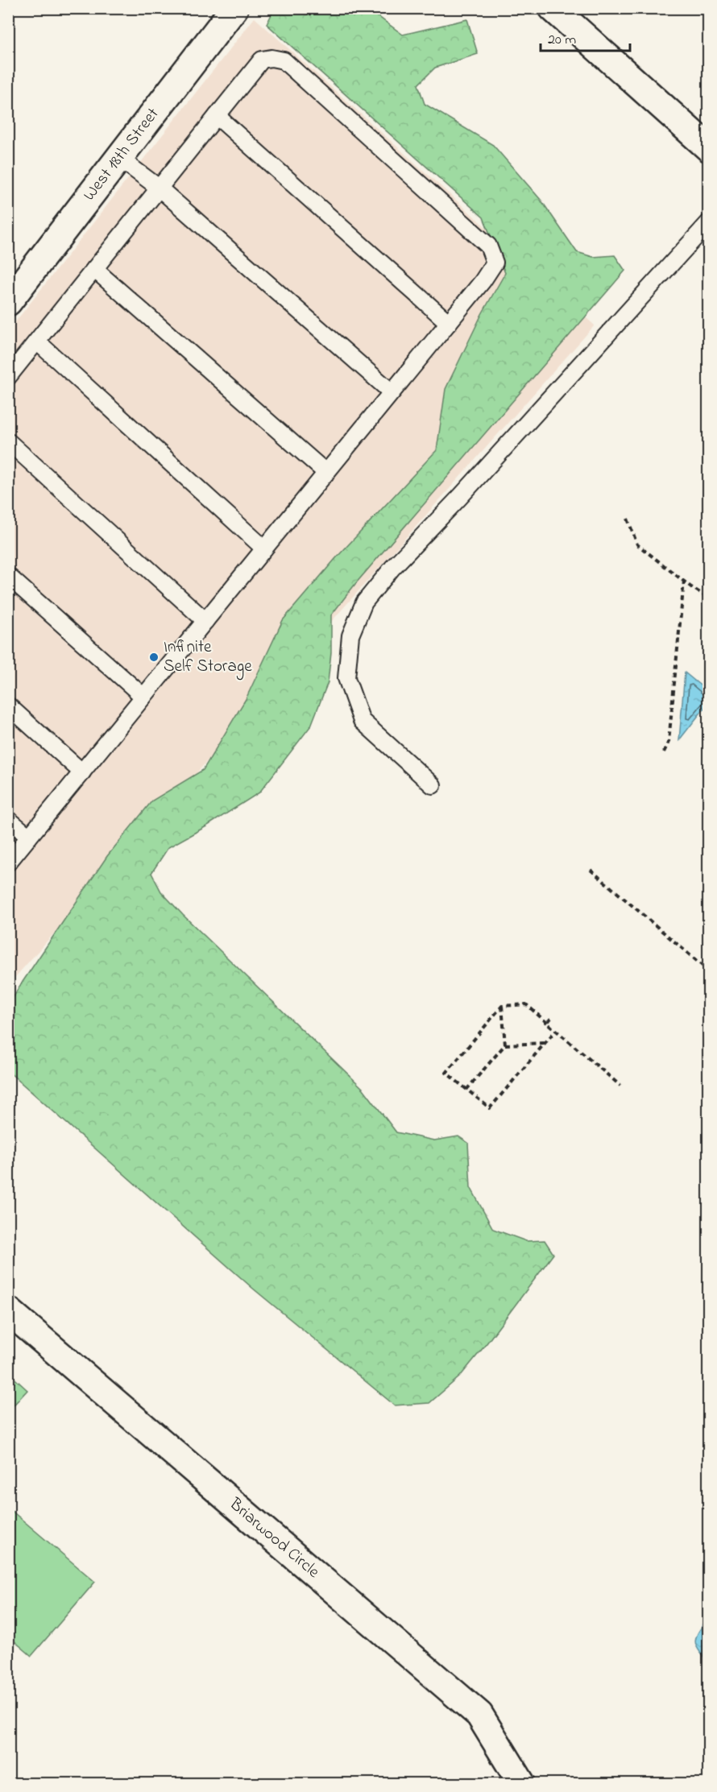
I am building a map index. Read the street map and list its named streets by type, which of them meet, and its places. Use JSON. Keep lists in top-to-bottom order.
{
  "streets": {
    "street": ["West 18th Street", "Briarwood Circle"]
  },
  "places": ["Infinite Self Storage"],
  "scale_bar": "20 m"
}
